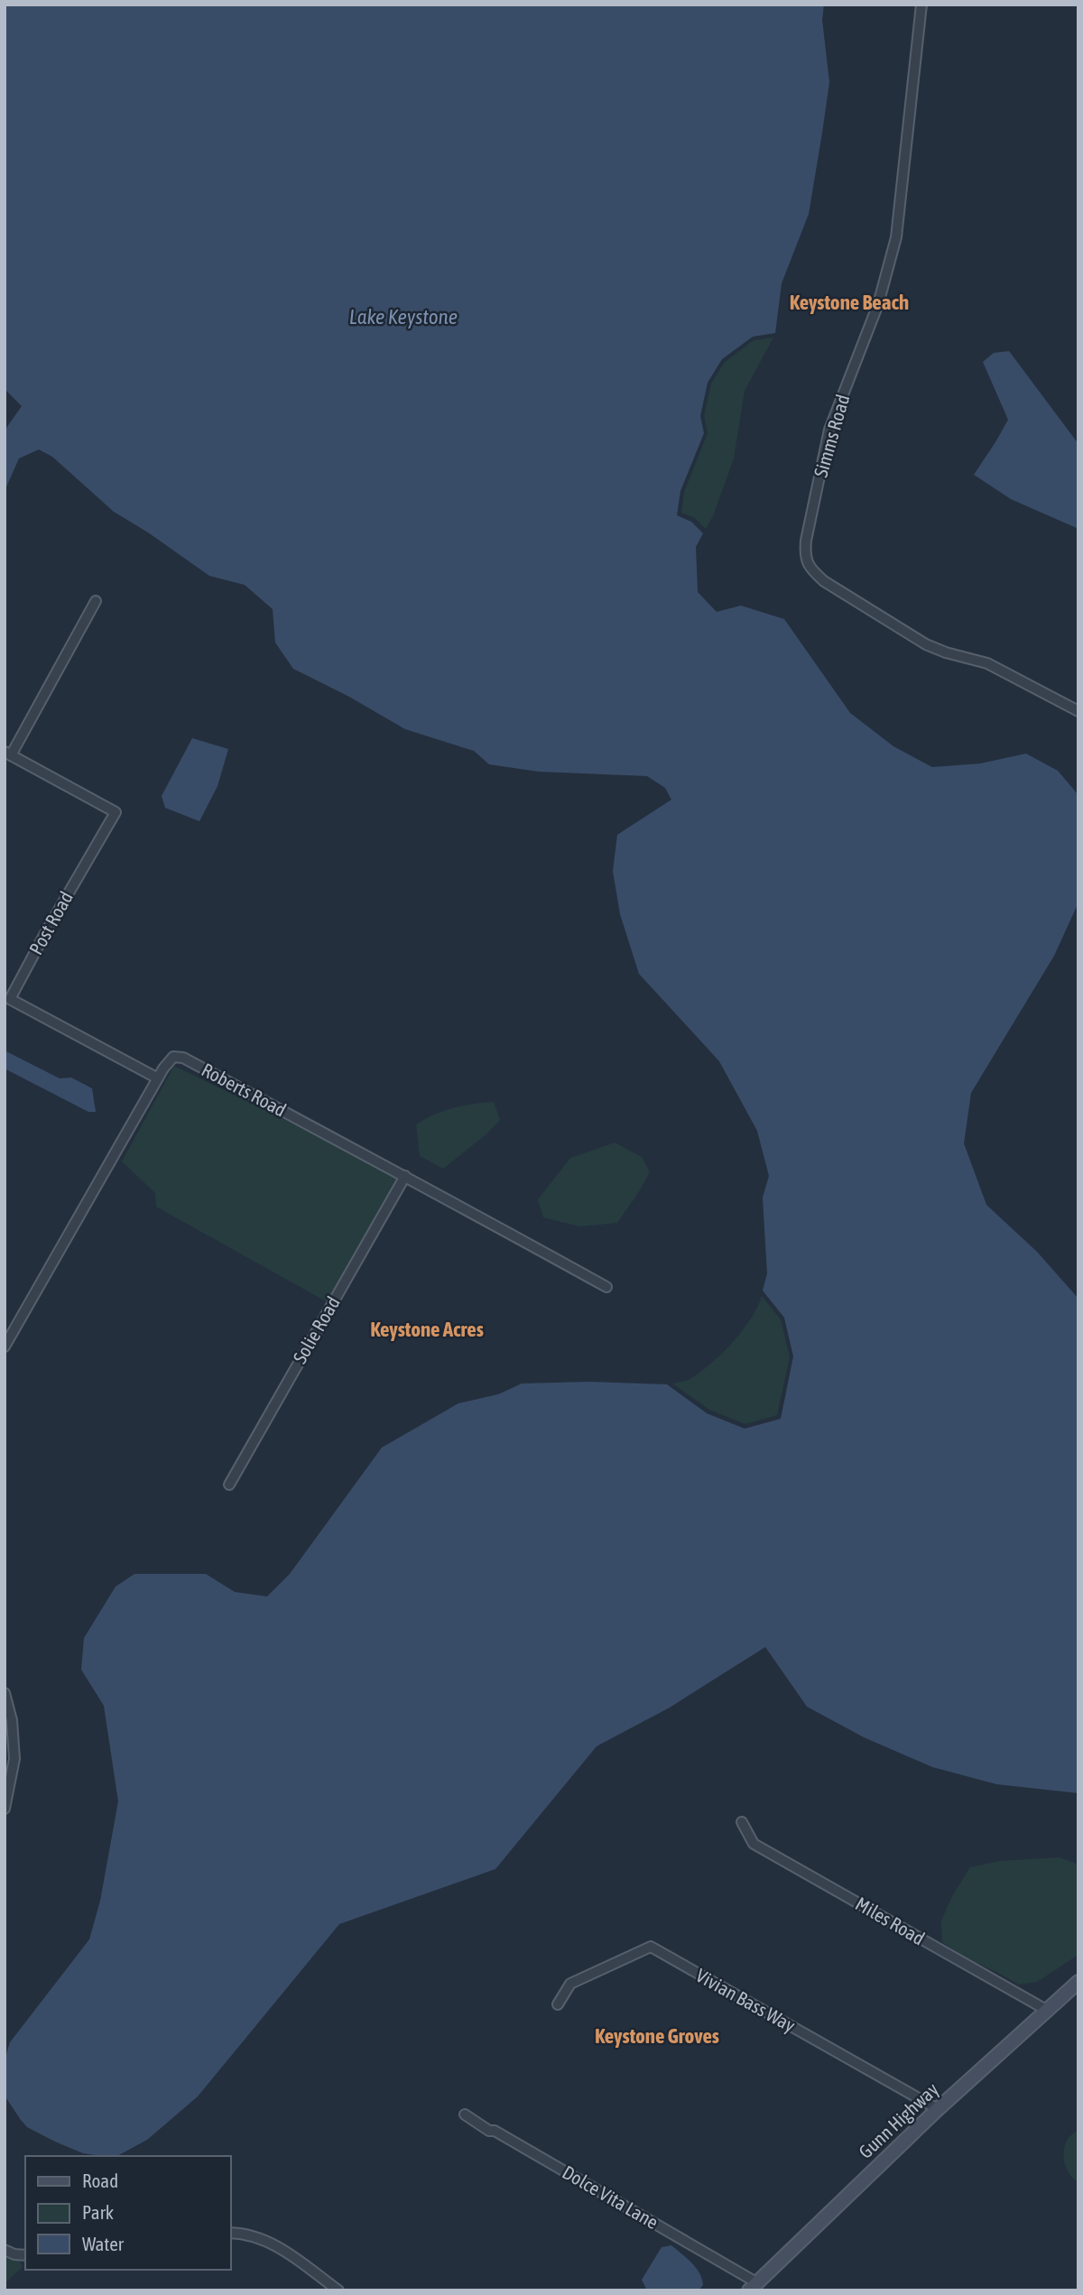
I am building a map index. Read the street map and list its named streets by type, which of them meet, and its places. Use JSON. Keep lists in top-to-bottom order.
{
  "streets": {
    "main road": ["Gunn Highway"],
    "street": [
      "Simms Road",
      "Post Road",
      "Roberts Road",
      "Solie Road",
      "Miles Road",
      "Vivian Bass Way",
      "Dolce Vita Lane"
    ]
  },
  "crossings": [
    ["Post Road", "Roberts Road"],
    ["Roberts Road", "Solie Road"],
    ["Miles Road", "Gunn Highway"],
    ["Vivian Bass Way", "Gunn Highway"],
    ["Gunn Highway", "Dolce Vita Lane"]
  ],
  "districts": ["Keystone Beach", "Keystone Acres", "Keystone Groves"],
  "water": ["Lake Keystone"],
  "legend": ["Road", "Park", "Water"]
}
